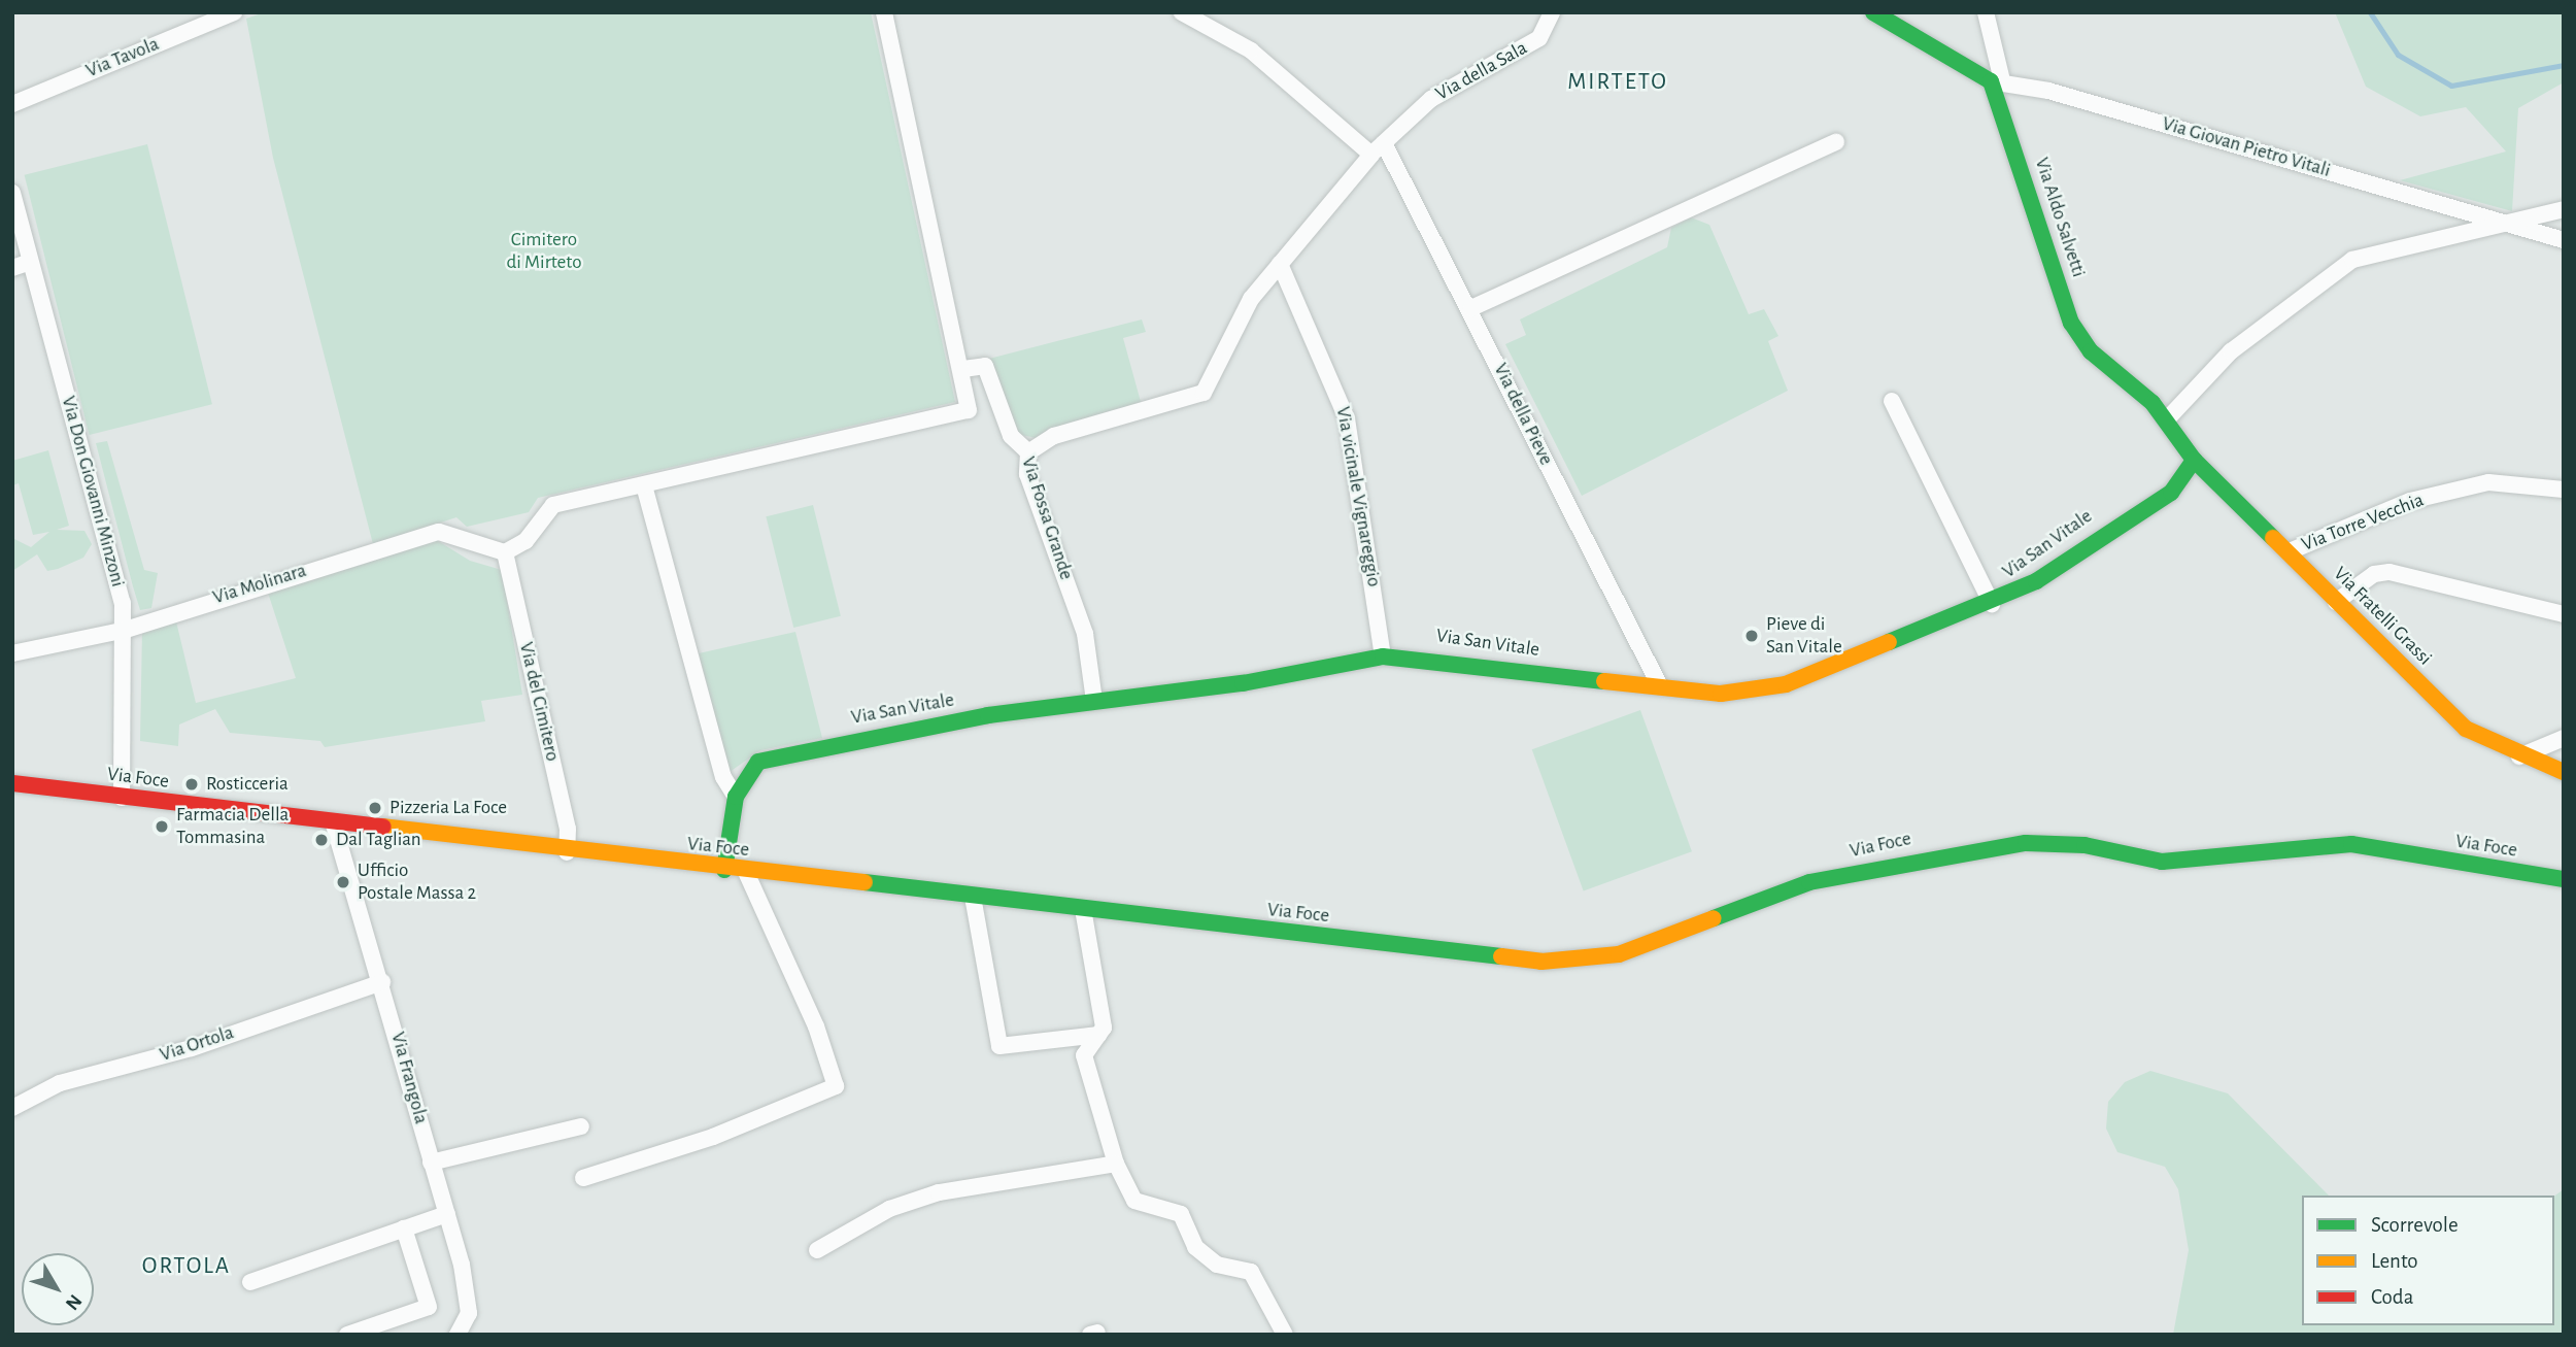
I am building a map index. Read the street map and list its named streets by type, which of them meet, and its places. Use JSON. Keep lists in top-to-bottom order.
{
  "streets": {
    "street": [
      "Via Tavola",
      "Via della Sala",
      "Via Giovan Pietro Vitali",
      "Via Aldo Salvetti",
      "Via della Pieve",
      "Via Don Giovanni Minzoni",
      "Via vicinale Vignareggio",
      "Via Fossa Grande",
      "Via Torre Vecchia",
      "Via San Vitale",
      "Via Molinara",
      "Via Fratelli Grassi",
      "Via del Cimitero",
      "Via Foce",
      "Via Ortola",
      "Via Frangola"
    ]
  },
  "crossings": [
    ["Via della Sala", "Via della Pieve"],
    ["Via della Sala", "Via vicinale Vignareggio"],
    ["Via della Sala", "Via Fossa Grande"],
    ["Via Giovan Pietro Vitali", "Via Aldo Salvetti"],
    ["Via Aldo Salvetti", "Via San Vitale"],
    ["Via Aldo Salvetti", "Via Fratelli Grassi"],
    ["Via della Pieve", "Via San Vitale"],
    ["Via Don Giovanni Minzoni", "Via Molinara"],
    ["Via Don Giovanni Minzoni", "Via Foce"],
    ["Via vicinale Vignareggio", "Via San Vitale"],
    ["Via Fossa Grande", "Via San Vitale"],
    ["Via Torre Vecchia", "Via Fratelli Grassi"],
    ["Via San Vitale", "Via Fratelli Grassi"],
    ["Via San Vitale", "Via Foce"],
    ["Via Molinara", "Via del Cimitero"],
    ["Via del Cimitero", "Via Foce"],
    ["Via Foce", "Via Frangola"],
    ["Via Ortola", "Via Frangola"]
  ],
  "districts": ["MIRTETO", "ORTOLA"],
  "parks": ["Cimitero di Mirteto"],
  "places": [
    "Pieve di San Vitale",
    "Rosticceria",
    "Pizzeria La Foce",
    "Farmacia Della Tommasina",
    "Dal Taglian",
    "Ufficio Postale Massa 2"
  ],
  "legend": ["Scorrevole", "Lento", "Coda"],
  "north": "bottom right"
}
